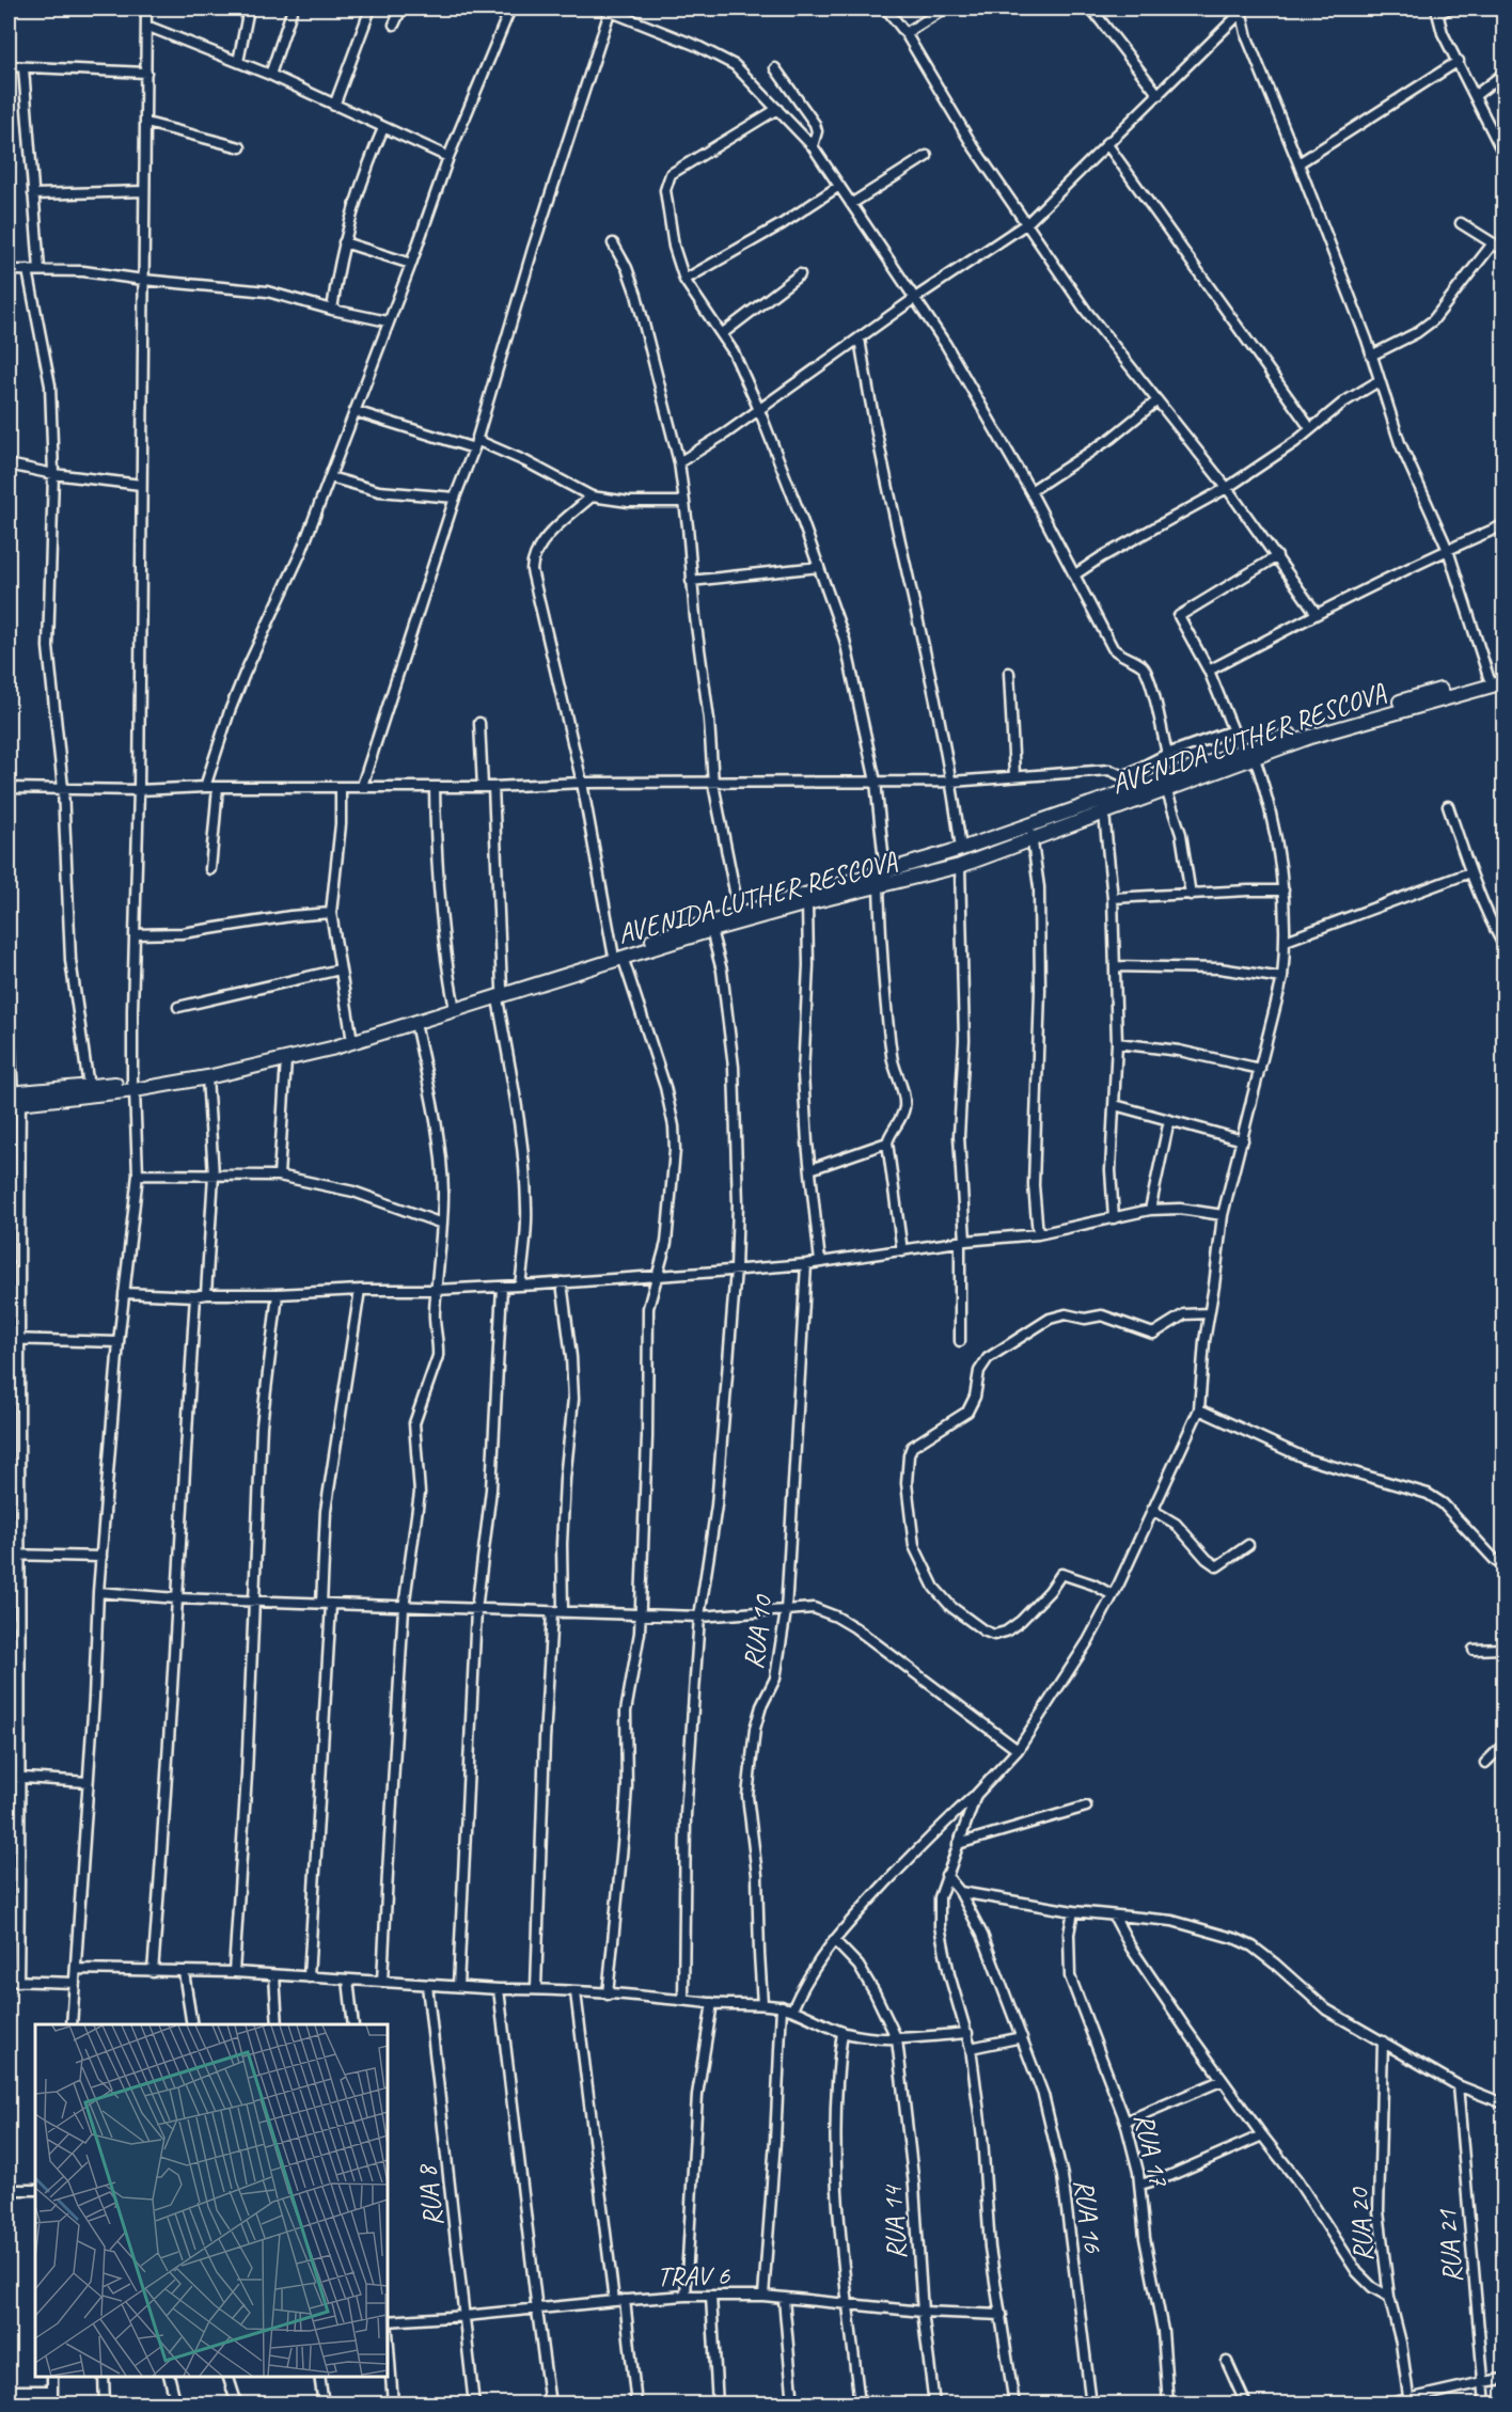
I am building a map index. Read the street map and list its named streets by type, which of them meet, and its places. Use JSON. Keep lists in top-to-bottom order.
{
  "streets": {
    "main road": ["AVENIDA LUTHER RESCOVA"],
    "street": [
      "RUA 10",
      "RUA 17",
      "RUA 8",
      "RUA 16",
      "RUA 14",
      "RUA 20",
      "RUA 21",
      "TRAV 6"
    ]
  },
  "crossings": [
    ["RUA 8", "TRAV 6"],
    ["RUA 14", "TRAV 6"]
  ]
}
